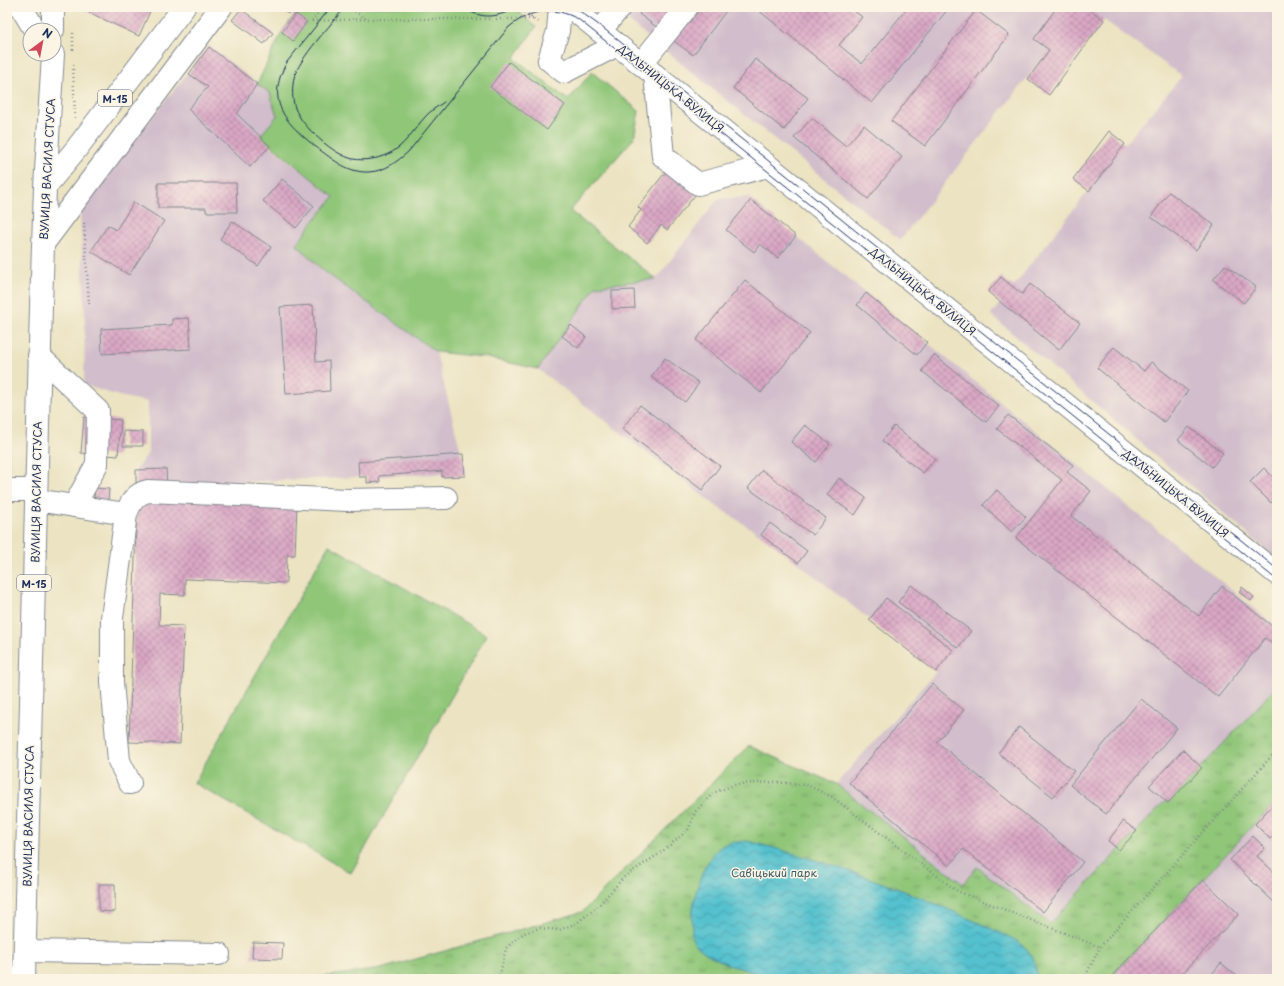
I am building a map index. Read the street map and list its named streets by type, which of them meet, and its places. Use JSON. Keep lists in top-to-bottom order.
{
  "streets": {
    "main road": ["ДАЛЬНИЦЬКА ВУЛИЦЯ", "М-15", "ВУЛИЦЯ ВАСИЛЯ СТУСА"]
  },
  "crossings": [
    ["М-15", "ВУЛИЦЯ ВАСИЛЯ СТУСА"]
  ],
  "parks": ["Савіцький парк"],
  "north": "top right"
}
